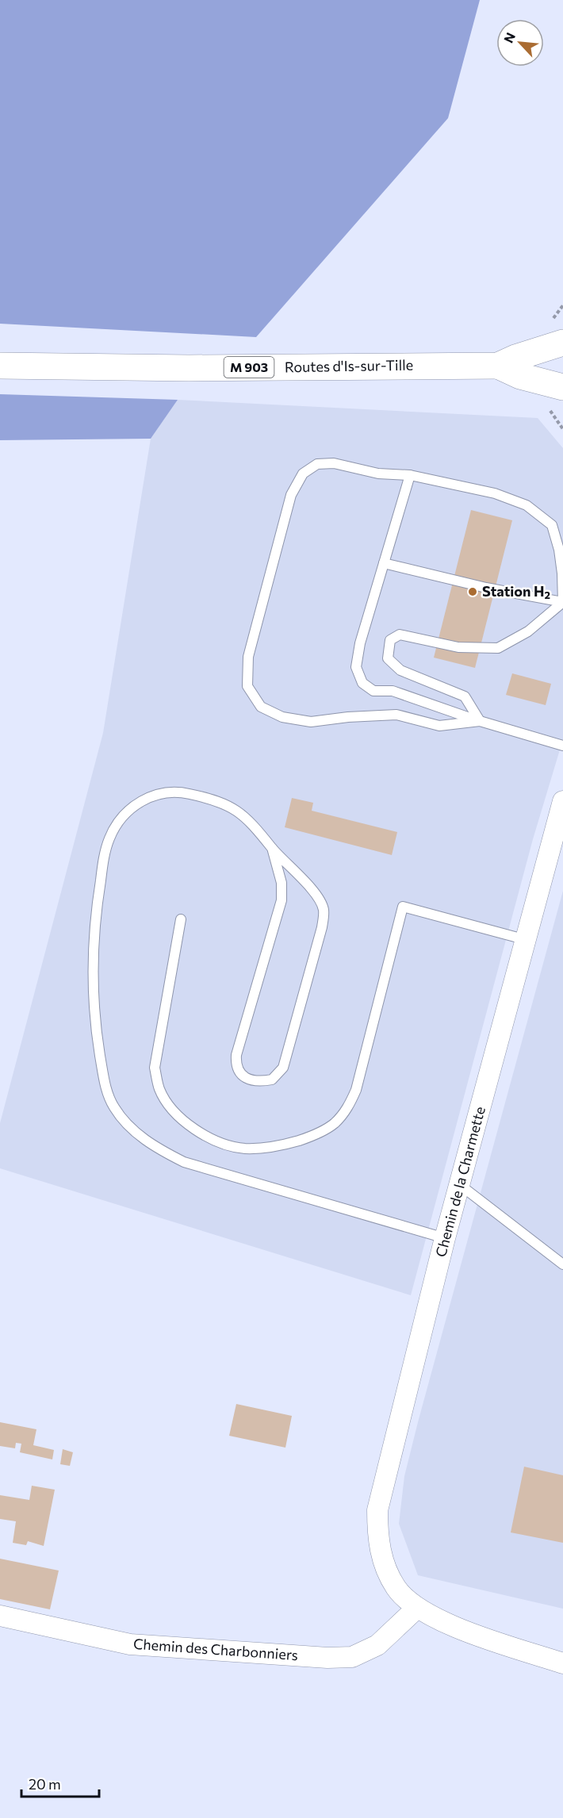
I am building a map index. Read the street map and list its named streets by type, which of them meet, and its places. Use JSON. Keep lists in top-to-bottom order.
{
  "streets": {
    "main road": ["Routes d'Is-sur-Tille", "M 903"],
    "street": ["Chemin de la Charmette", "Chemin des Charbonniers"]
  },
  "crossings": [
    ["Chemin de la Charmette", "Chemin des Charbonniers"]
  ],
  "places": ["Station H₂"],
  "scale_bar": "20 m",
  "north": "top left"
}
